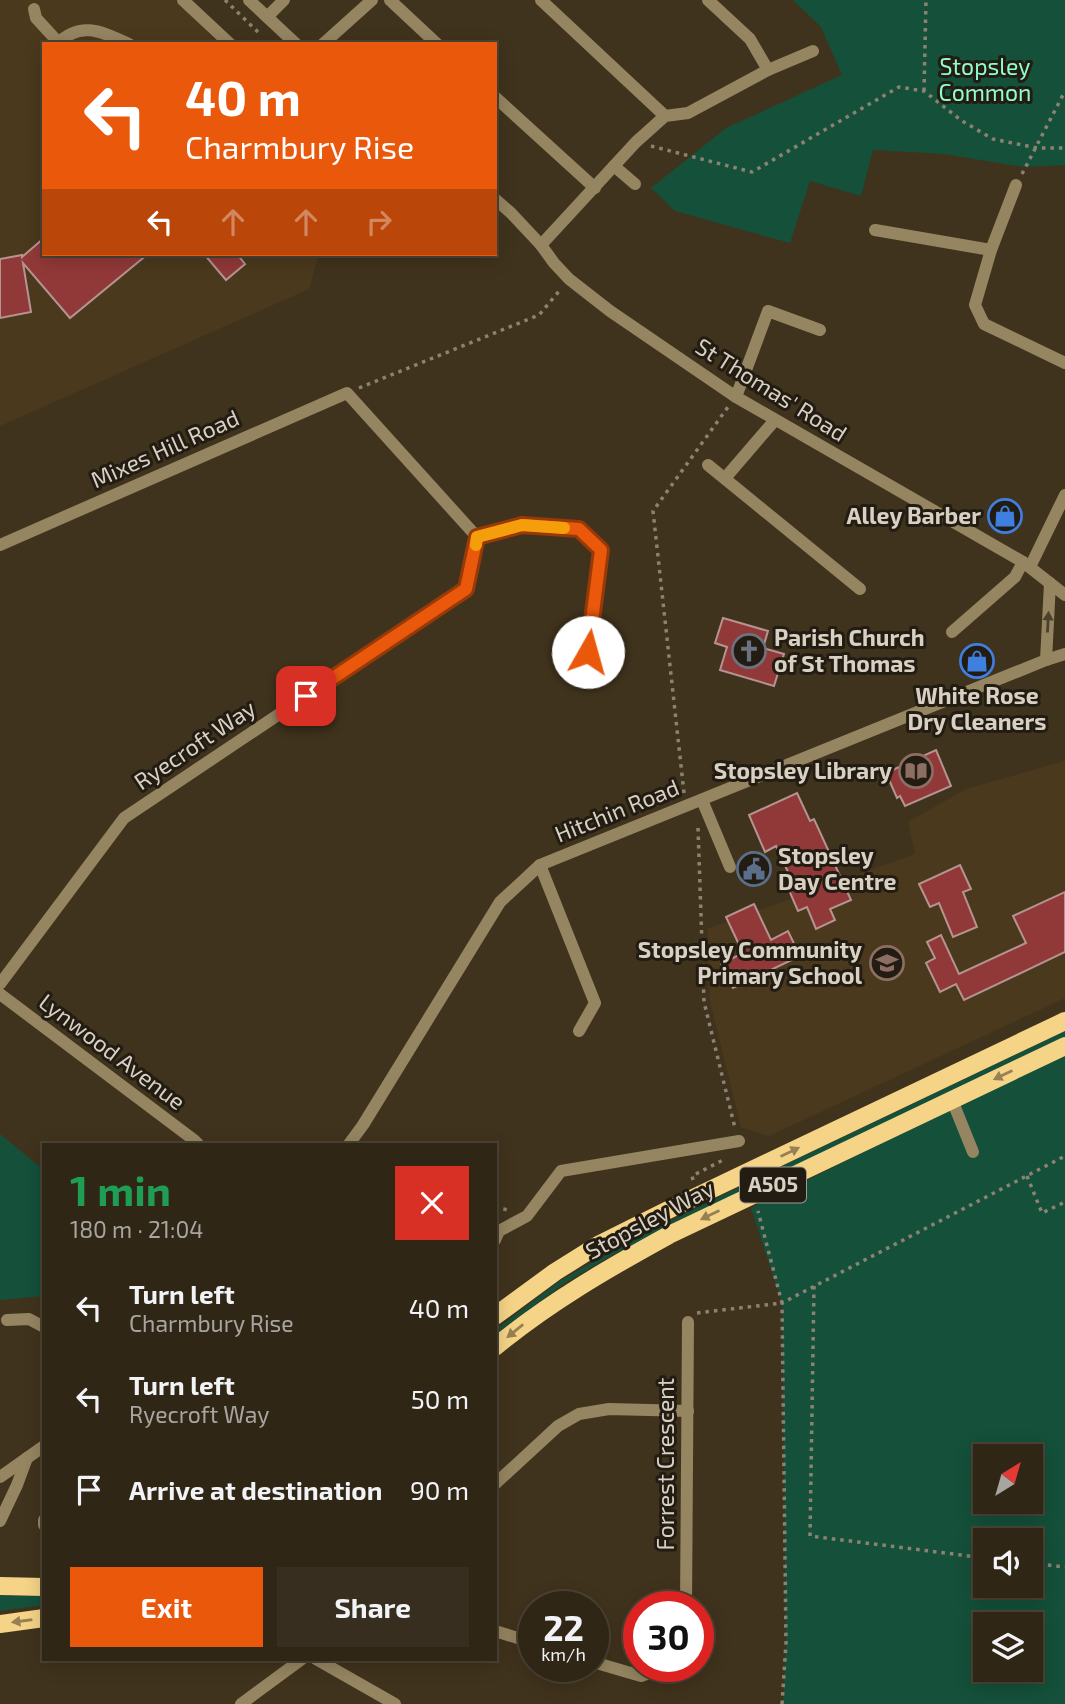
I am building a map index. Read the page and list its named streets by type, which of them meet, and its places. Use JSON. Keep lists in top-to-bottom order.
{
  "streets": {
    "main road": ["A505", "Stopsley Way"],
    "street": [
      "St Thomas' Road",
      "Mixes Hill Road",
      "Ryecroft Way",
      "Hitchin Road",
      "Lynwood Avenue",
      "Forrest Crescent"
    ]
  },
  "parks": ["Stopsley Common"],
  "places": {
    "shop": ["Alley Barber", "White Rose Dry Cleaners"],
    "church": ["Parish Church of St Thomas"],
    "library": ["Stopsley Library"],
    "public building": ["Stopsley Day Centre"],
    "school or university": ["Stopsley Community Primary School"]
  },
  "north": "top right",
  "page": {
    "turn": ["40 m", "Charmbury Rise"],
    "heading": ["1 min", "180 m · 21:04"],
    "list": [
      {
        "name": "Turn left",
        "note": "Charmbury Rise",
        "value": "40 m"
      },
      {
        "name": "Turn left",
        "note": "Ryecroft Way",
        "value": "50 m"
      },
      {
        "name": "Arrive at destination",
        "value": "90 m"
      }
    ],
    "buttons": ["Exit", "Share"],
    "speed": "22 km/h",
    "limit": "30"
  }
}
